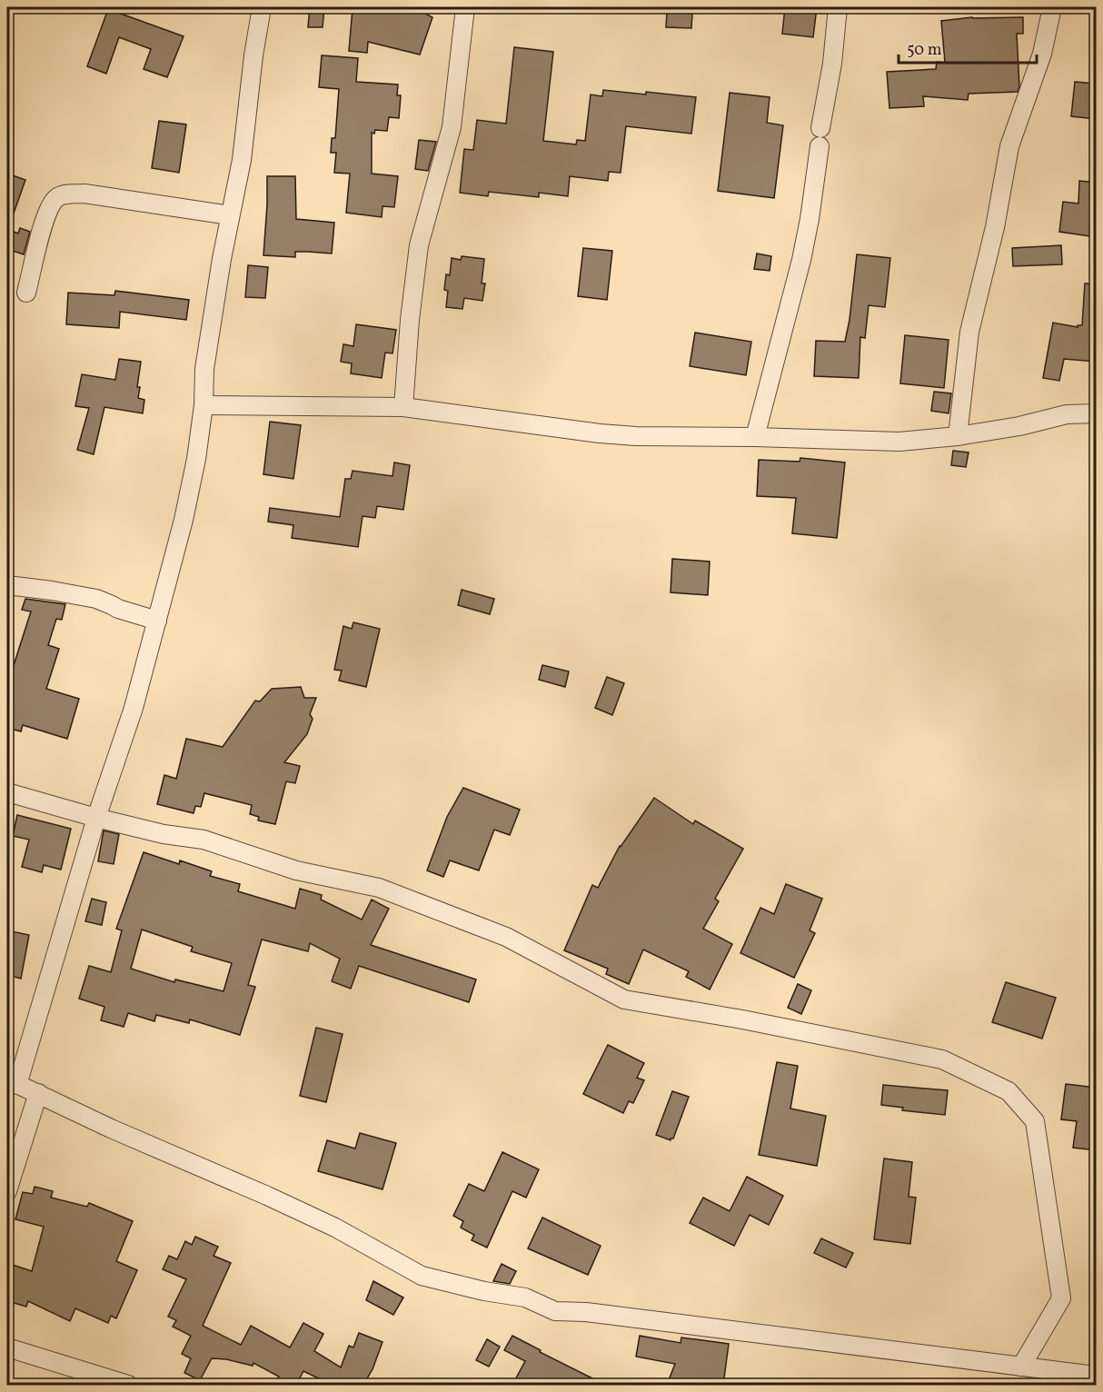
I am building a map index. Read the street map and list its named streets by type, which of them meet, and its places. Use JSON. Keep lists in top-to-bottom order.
{
  "scale_bar": "50 m"
}
